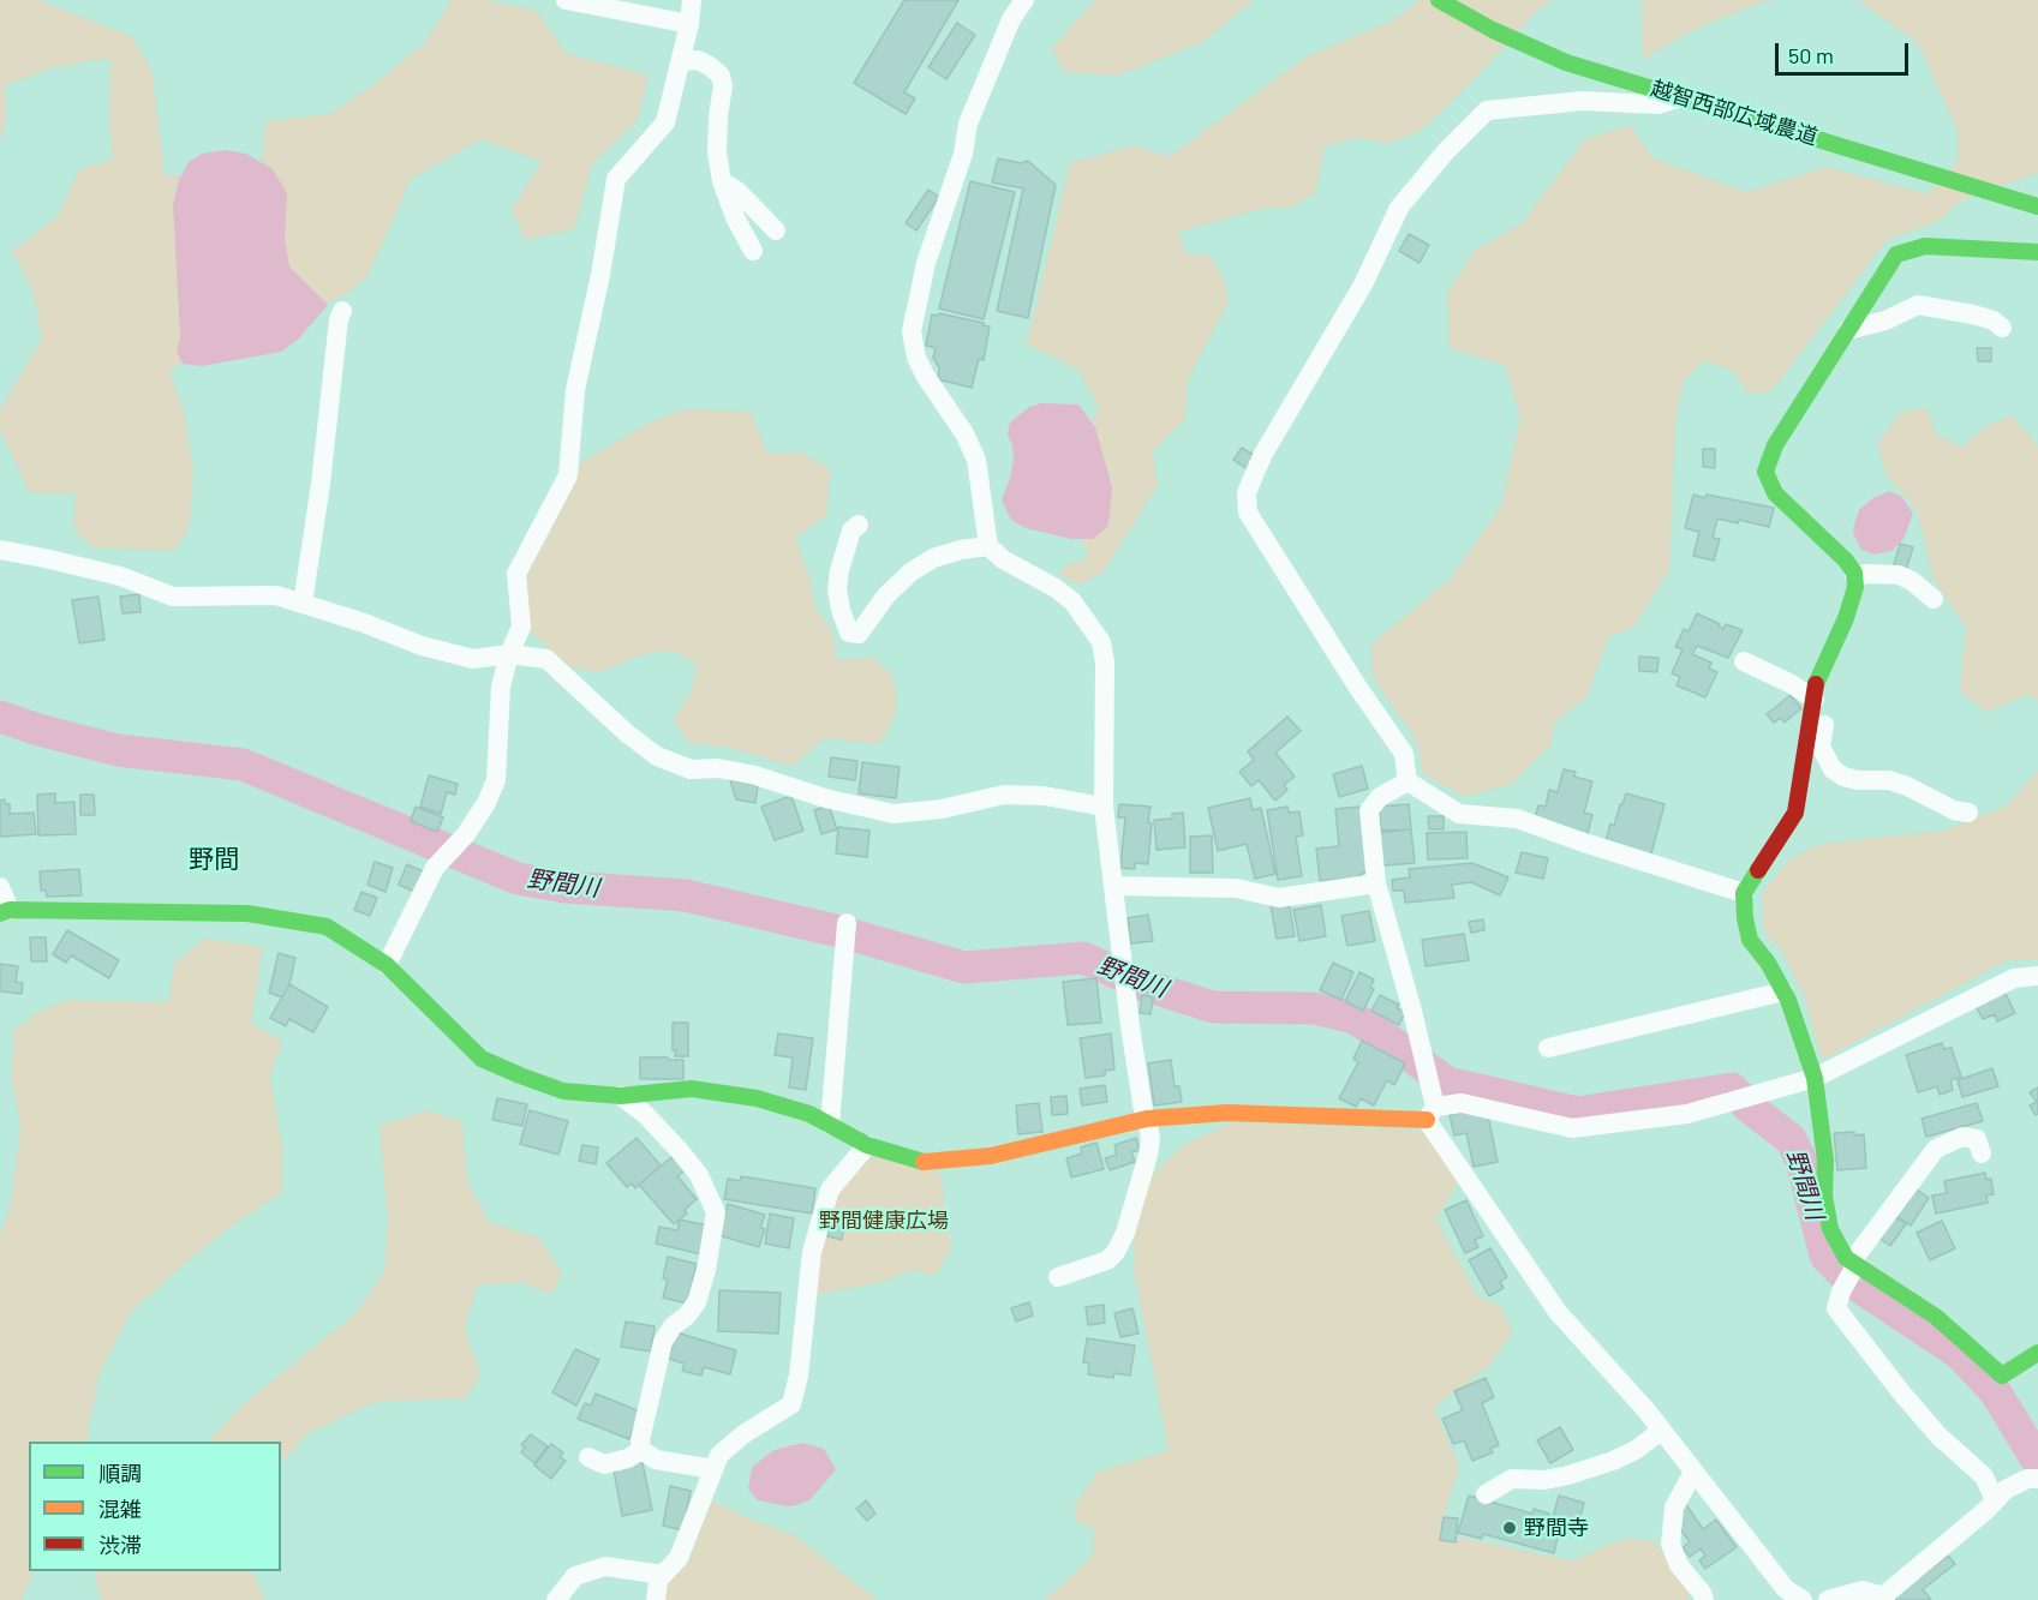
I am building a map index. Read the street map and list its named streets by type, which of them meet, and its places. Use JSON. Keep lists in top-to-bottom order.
{
  "streets": {
    "street": ["越智西部広域農道"]
  },
  "districts": ["野間"],
  "water": ["野間川"],
  "parks": ["野間健康広場"],
  "places": ["野間寺"],
  "legend": ["順調", "混雑", "渋滞"],
  "scale_bar": "50 m"
}
